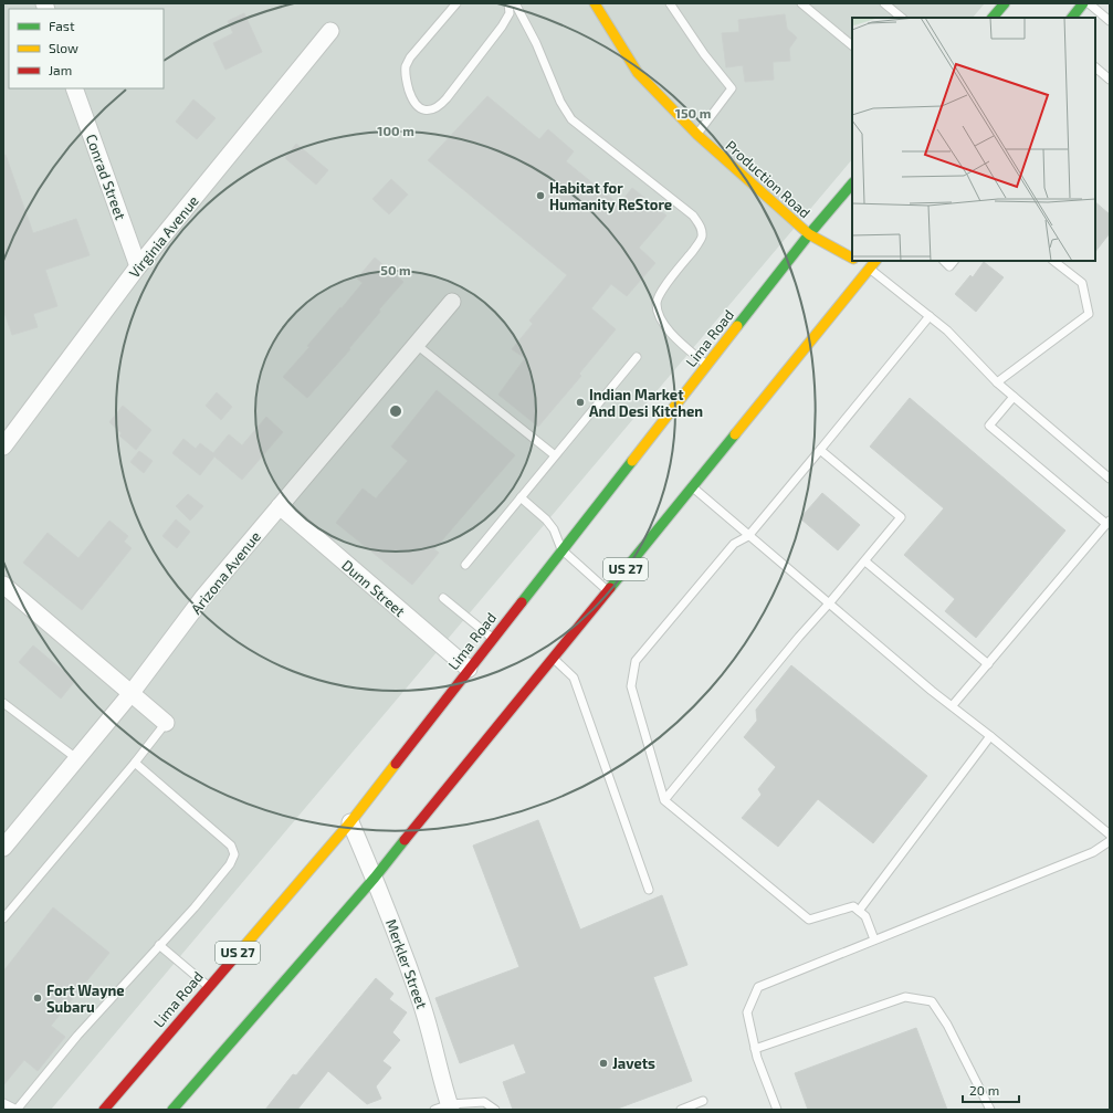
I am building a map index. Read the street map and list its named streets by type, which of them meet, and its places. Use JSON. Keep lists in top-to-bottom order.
{
  "streets": {
    "main road": ["Production Road", "Lima Road", "US 27"],
    "street": [
      "Conrad Street",
      "Virginia Avenue",
      "Arizona Avenue",
      "Dunn Street",
      "Merkler Street"
    ]
  },
  "crossings": [
    ["Conrad Street", "Virginia Avenue"],
    ["Production Road", "Lima Road"],
    ["Production Road", "US 27"],
    ["Lima Road", "Dunn Street"],
    ["Lima Road", "Merkler Street"],
    ["US 27", "Merkler Street"],
    ["Arizona Avenue", "Dunn Street"]
  ],
  "places": [
    "Habitat for Humanity ReStore",
    "Indian Market And Desi Kitchen",
    "Fort Wayne Subaru",
    "Javets"
  ],
  "legend": ["Fast", "Slow", "Jam"],
  "scale_bar": "20 m",
  "rings": ["150 m", "100 m", "50 m"]
}
